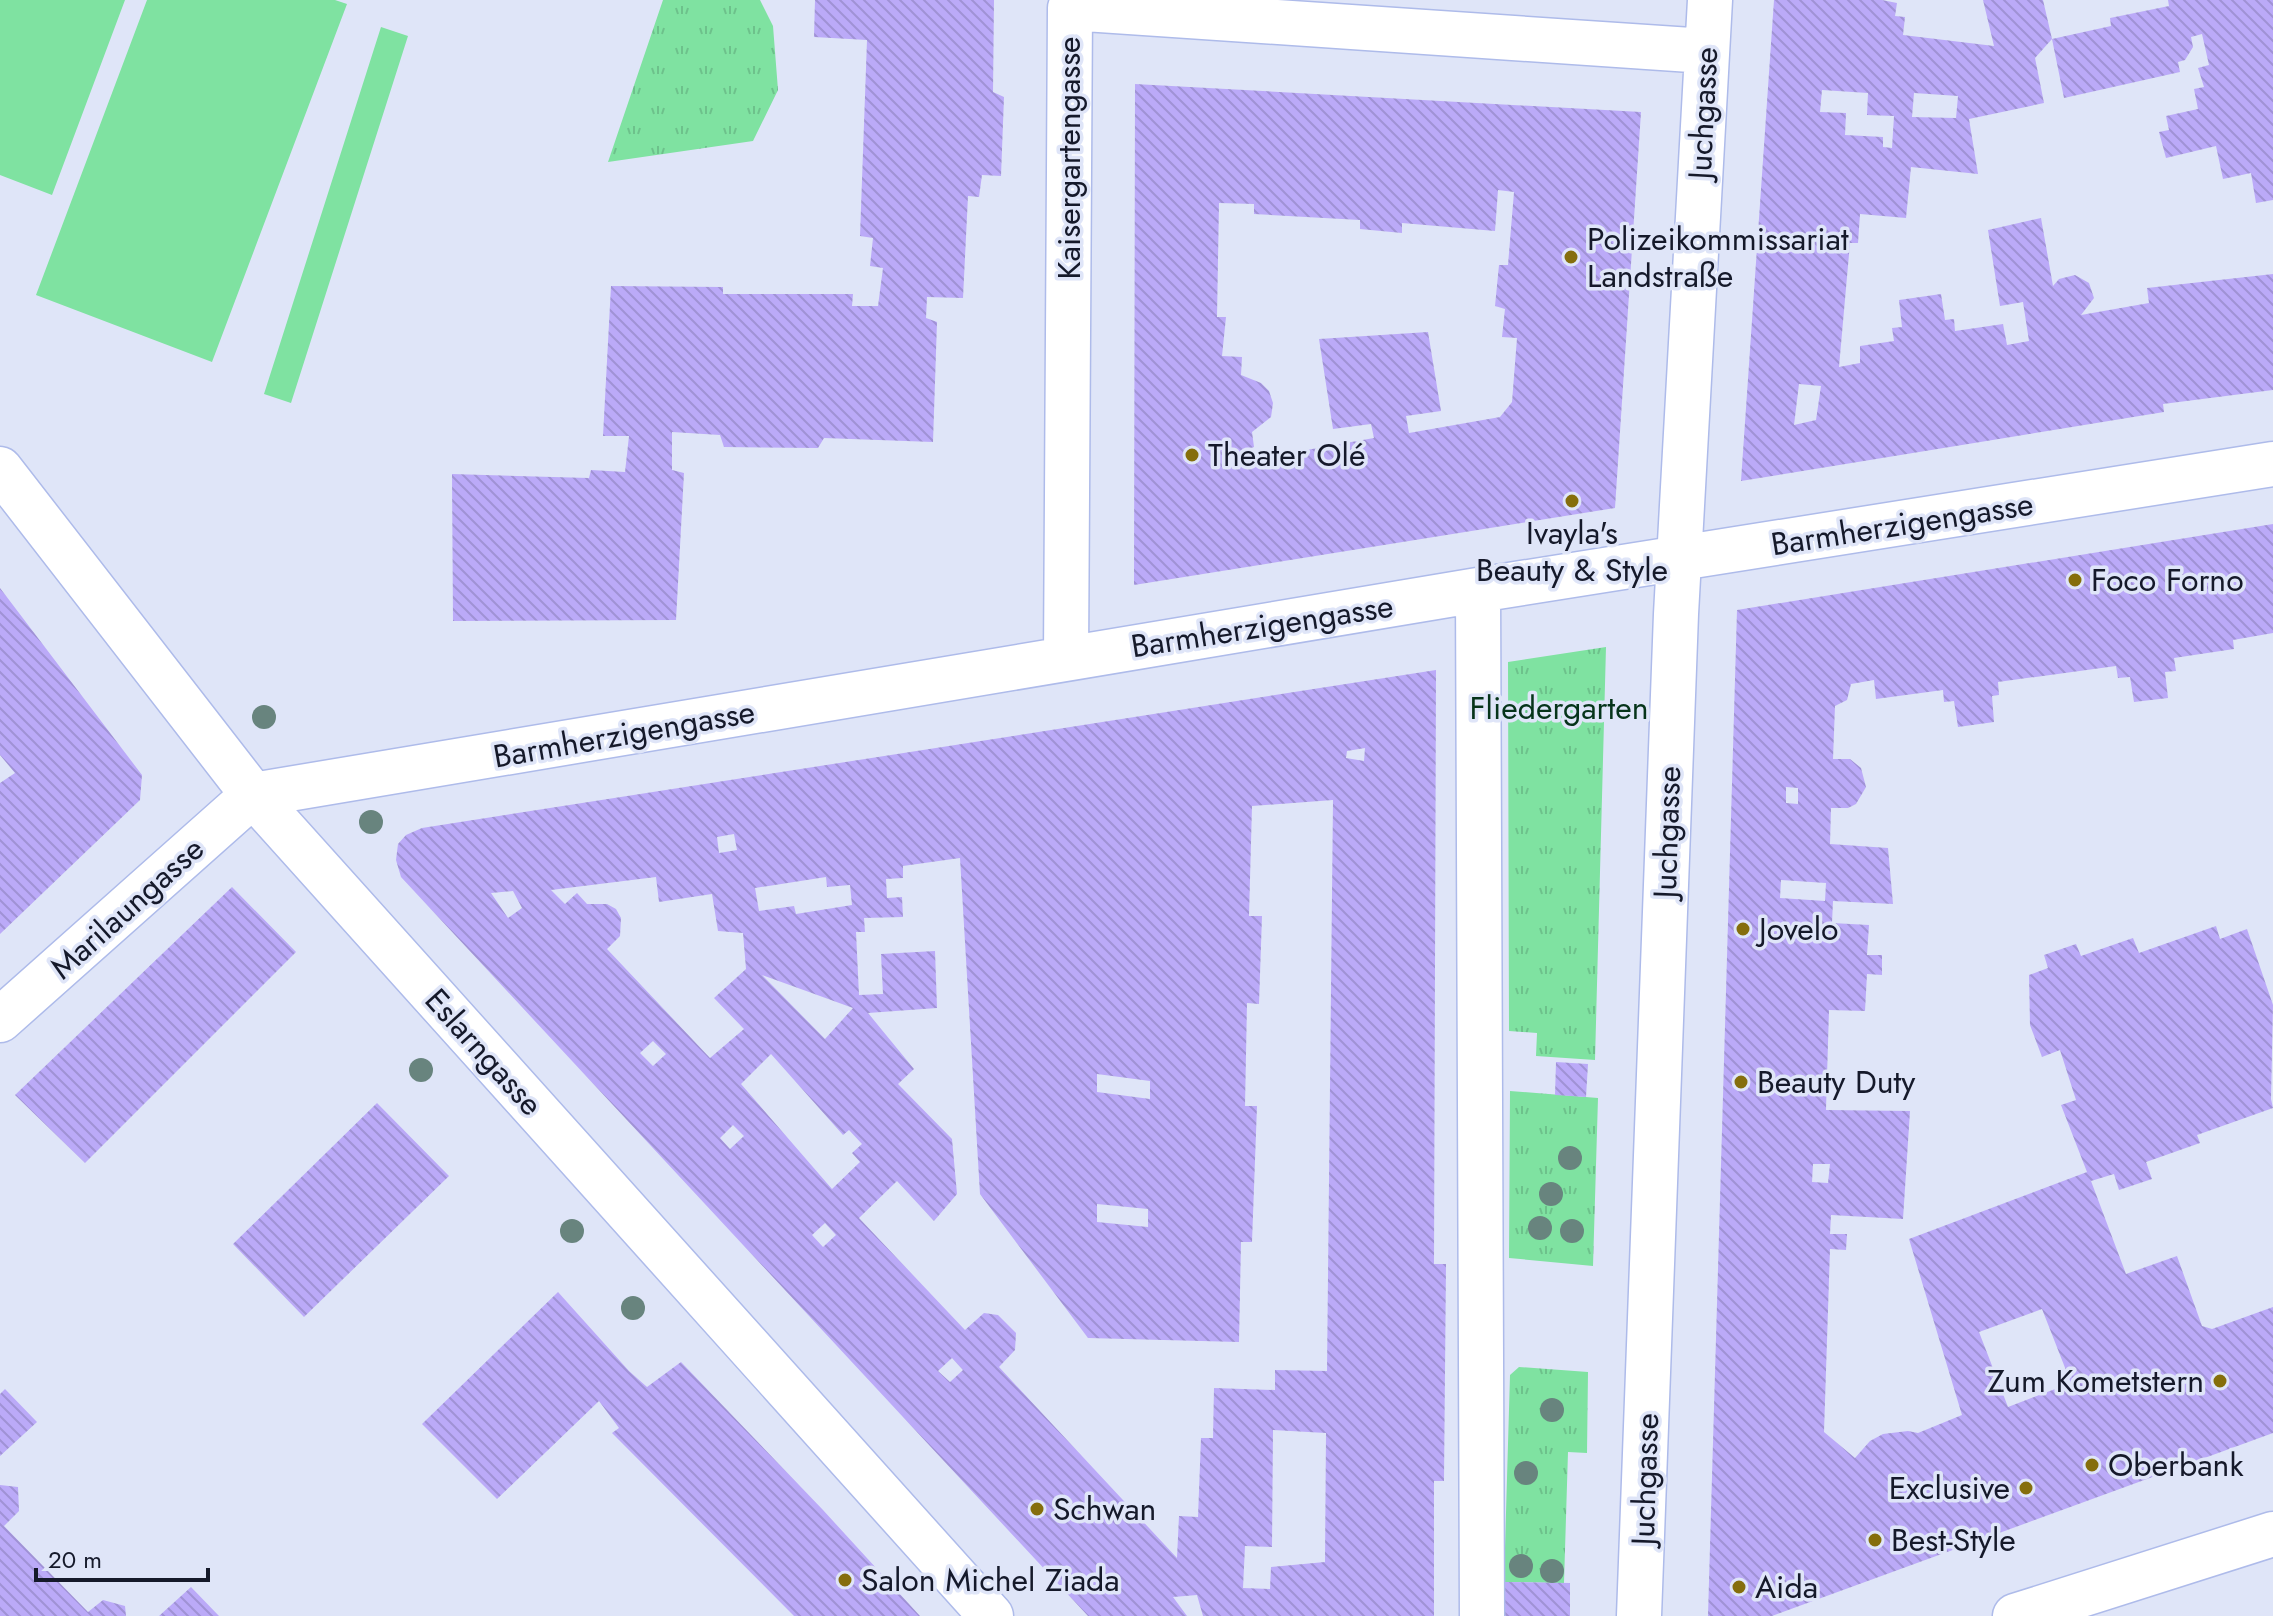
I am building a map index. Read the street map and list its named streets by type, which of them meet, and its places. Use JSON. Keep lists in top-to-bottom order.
{
  "streets": {
    "street": [
      "Juchgasse",
      "Kaisergartengasse",
      "Barmherzigengasse",
      "Marilaungasse",
      "Eslarngasse"
    ]
  },
  "crossings": [
    ["Juchgasse", "Kaisergartengasse"],
    ["Juchgasse", "Barmherzigengasse"],
    ["Kaisergartengasse", "Barmherzigengasse"],
    ["Barmherzigengasse", "Marilaungasse"],
    ["Barmherzigengasse", "Eslarngasse"],
    ["Marilaungasse", "Eslarngasse"]
  ],
  "parks": ["Fliedergarten"],
  "places": [
    "Polizeikommissariat Landstraße",
    "Theater Olé",
    "Ivayla's Beauty & Style",
    "Foco Forno",
    "Jovelo",
    "Beauty Duty",
    "Zum Kometstern",
    "Oberbank",
    "Exclusive",
    "Schwan",
    "Best-Style",
    "Salon Michel Ziada",
    "Aida"
  ],
  "scale_bar": "20 m"
}
